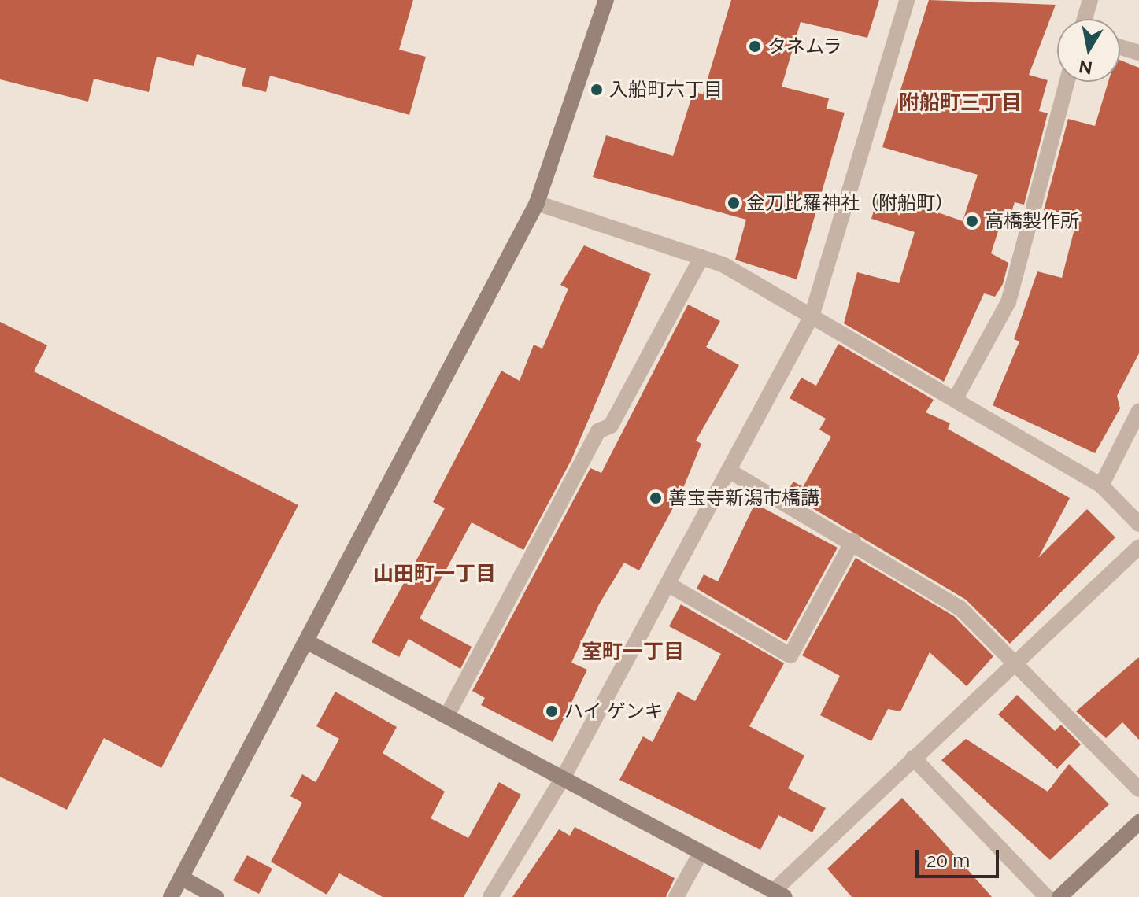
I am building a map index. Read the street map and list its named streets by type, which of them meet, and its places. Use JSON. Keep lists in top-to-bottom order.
{
  "districts": ["附船町三丁目", "山田町一丁目", "室町一丁目"],
  "places": [
    "タネムラ",
    "入船町六丁目",
    "金刀比羅神社（附船町）",
    "高橋製作所",
    "善宝寺新潟市橋講",
    "ハイ ゲンキ"
  ],
  "scale_bar": "20 m",
  "north": "bottom"
}
